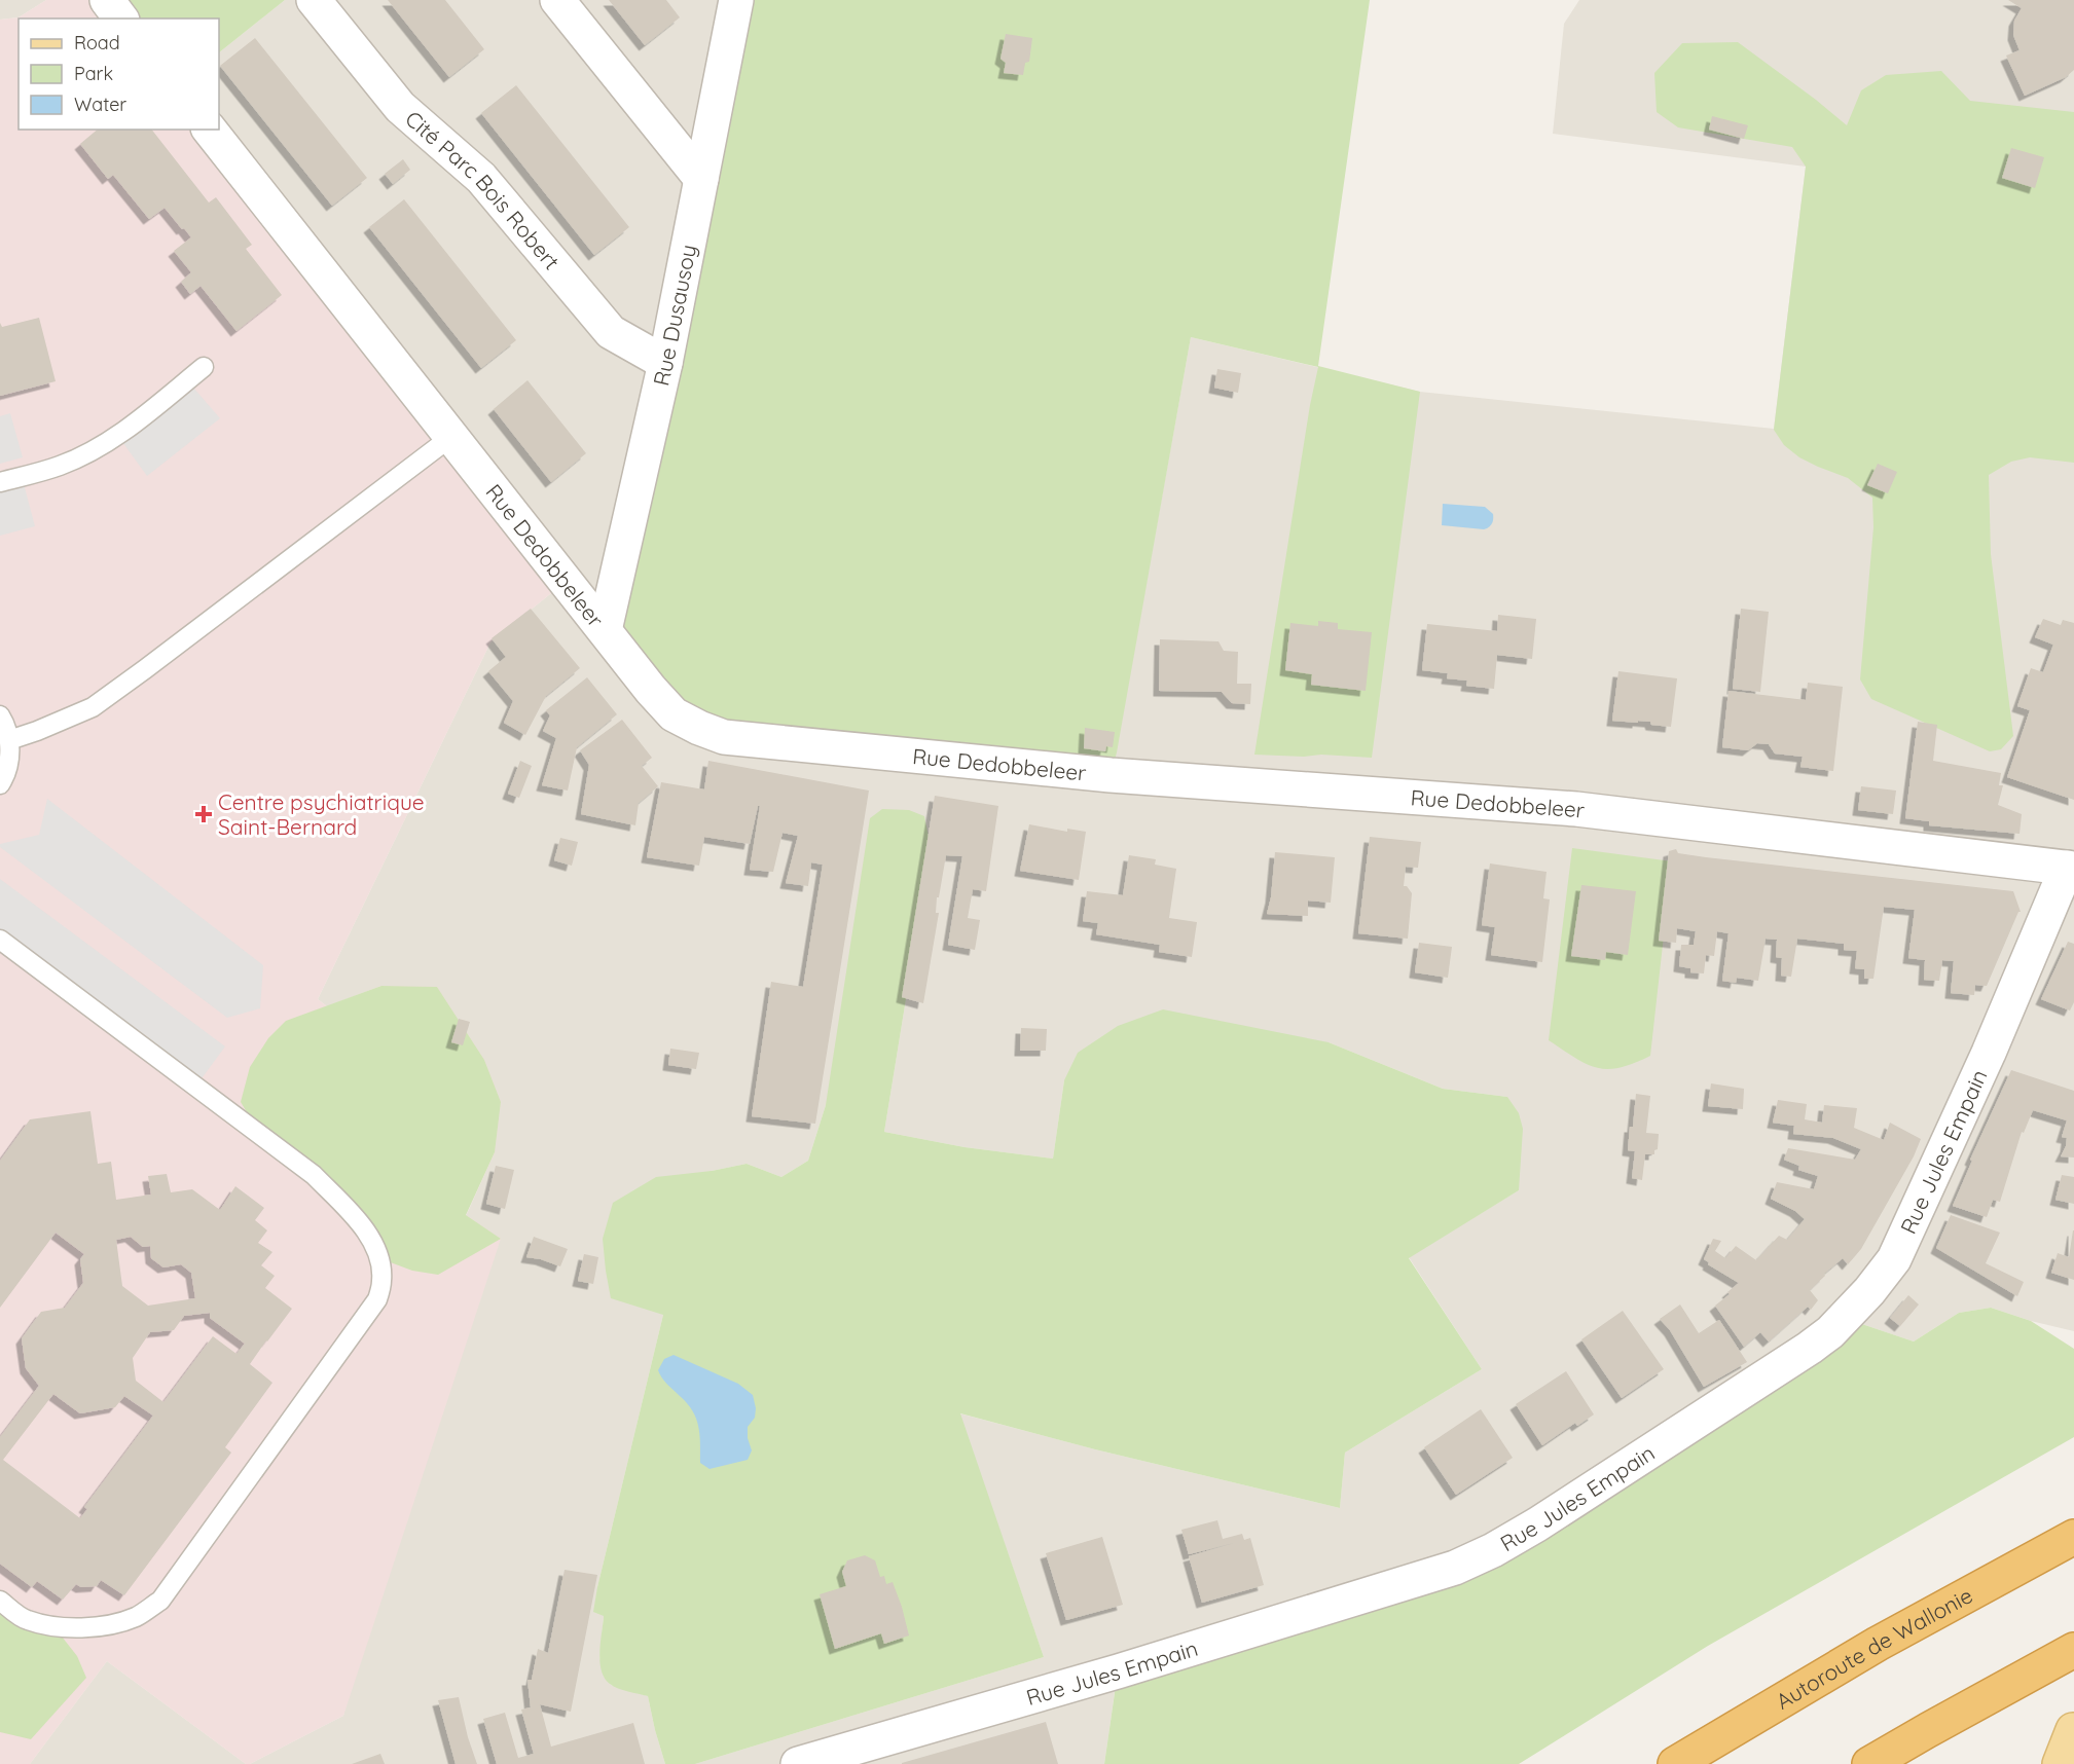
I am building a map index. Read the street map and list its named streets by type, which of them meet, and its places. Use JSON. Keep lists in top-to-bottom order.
{
  "streets": {
    "highway": ["Autoroute de Wallonie"],
    "street": [
      "Cité Parc Bois Robert",
      "Rue Dusausoy",
      "Rue Dedobbeleer",
      "Rue Jules Empain"
    ]
  },
  "crossings": [
    ["Cité Parc Bois Robert", "Rue Dusausoy"],
    ["Rue Dusausoy", "Rue Dedobbeleer"],
    ["Rue Dedobbeleer", "Rue Jules Empain"]
  ],
  "places": {
    "health": ["Centre psychiatrique Saint-Bernard"]
  },
  "legend": ["Road", "Park", "Water"]
}
